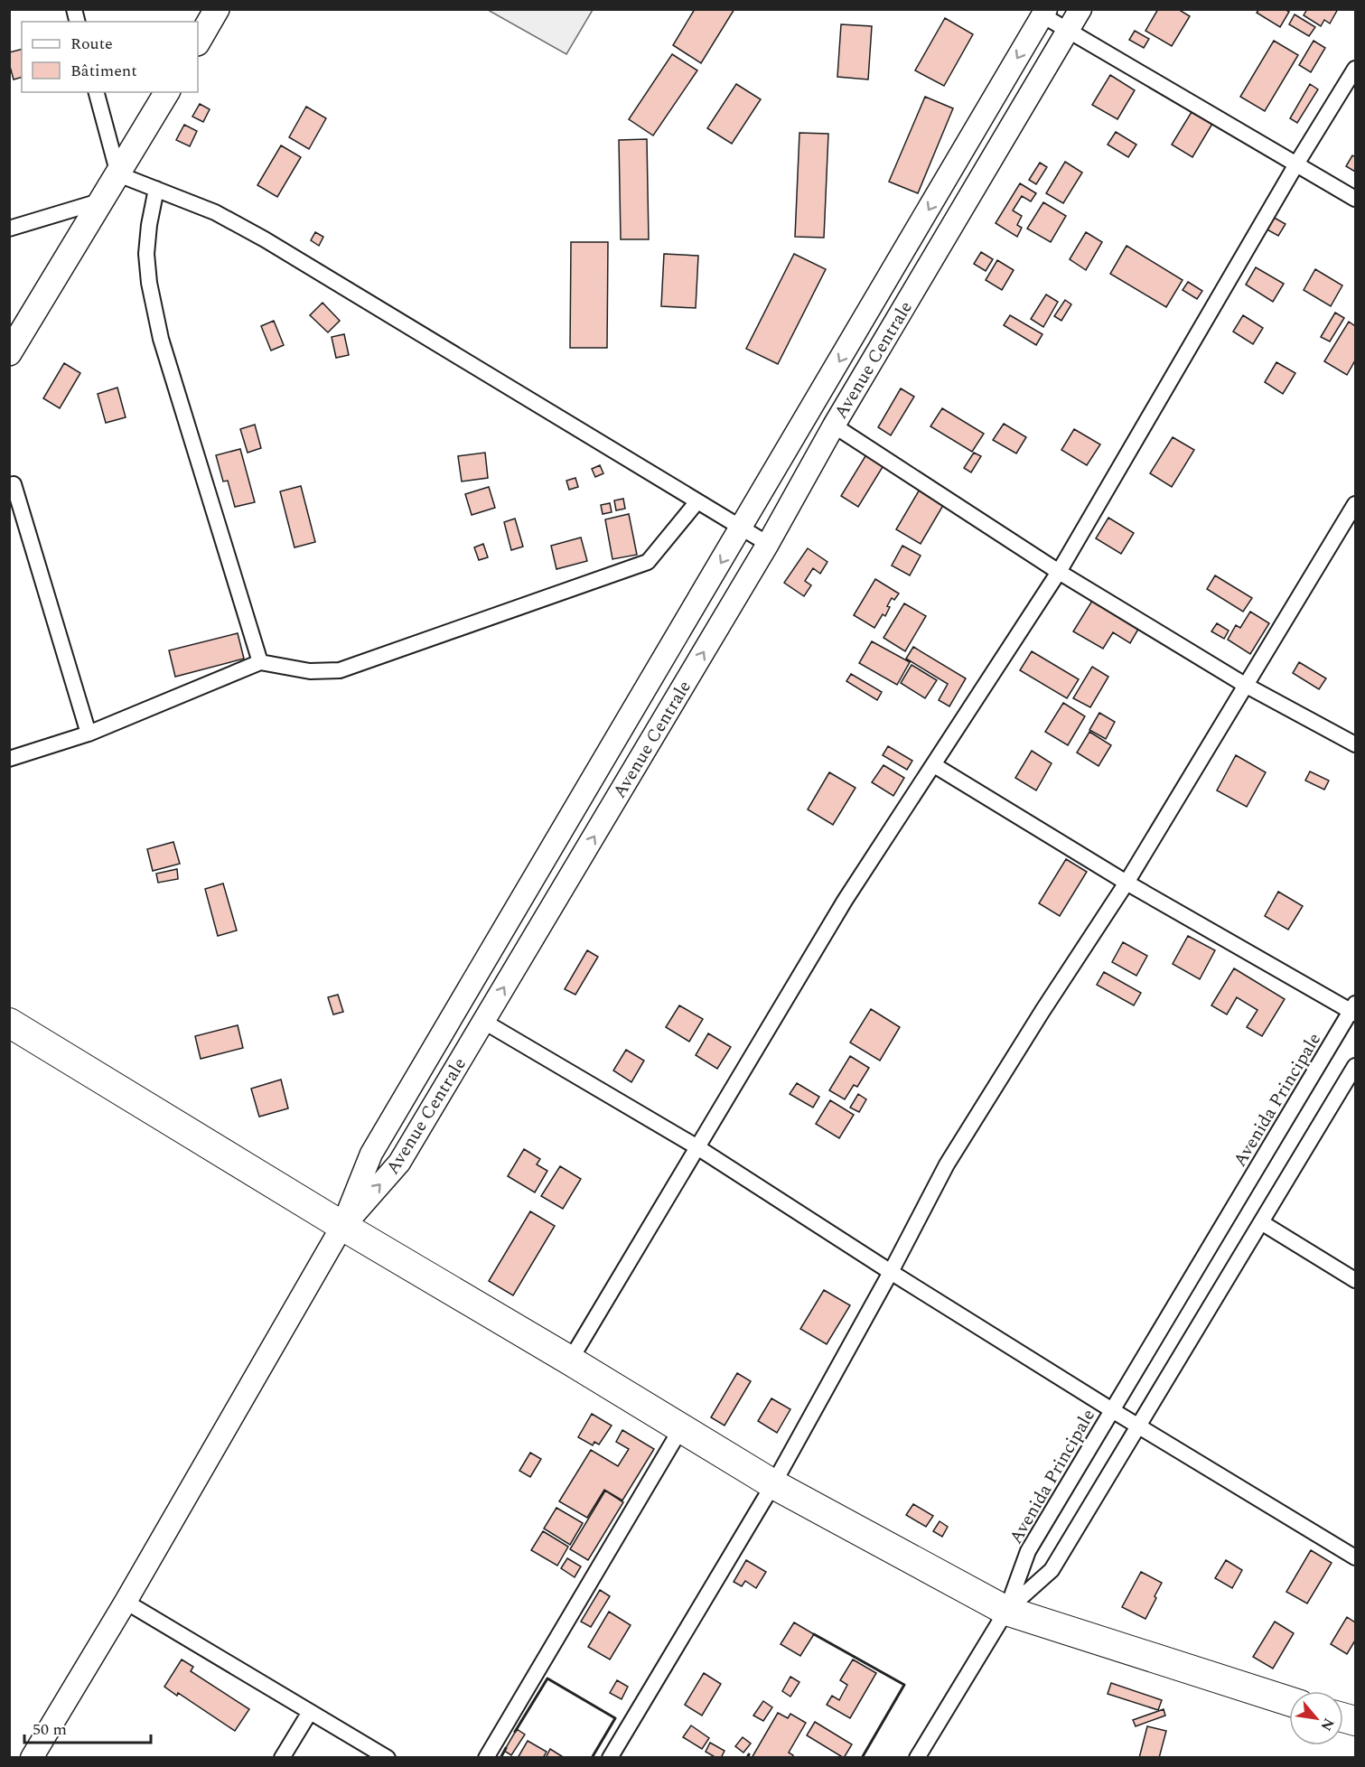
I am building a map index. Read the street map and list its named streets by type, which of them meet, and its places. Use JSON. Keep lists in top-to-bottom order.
{
  "streets": {
    "street": ["Avenue Centrale", "Avenida Principale"]
  },
  "legend": ["Route", "Bâtiment"],
  "scale_bar": "50 m",
  "north": "bottom right"
}
